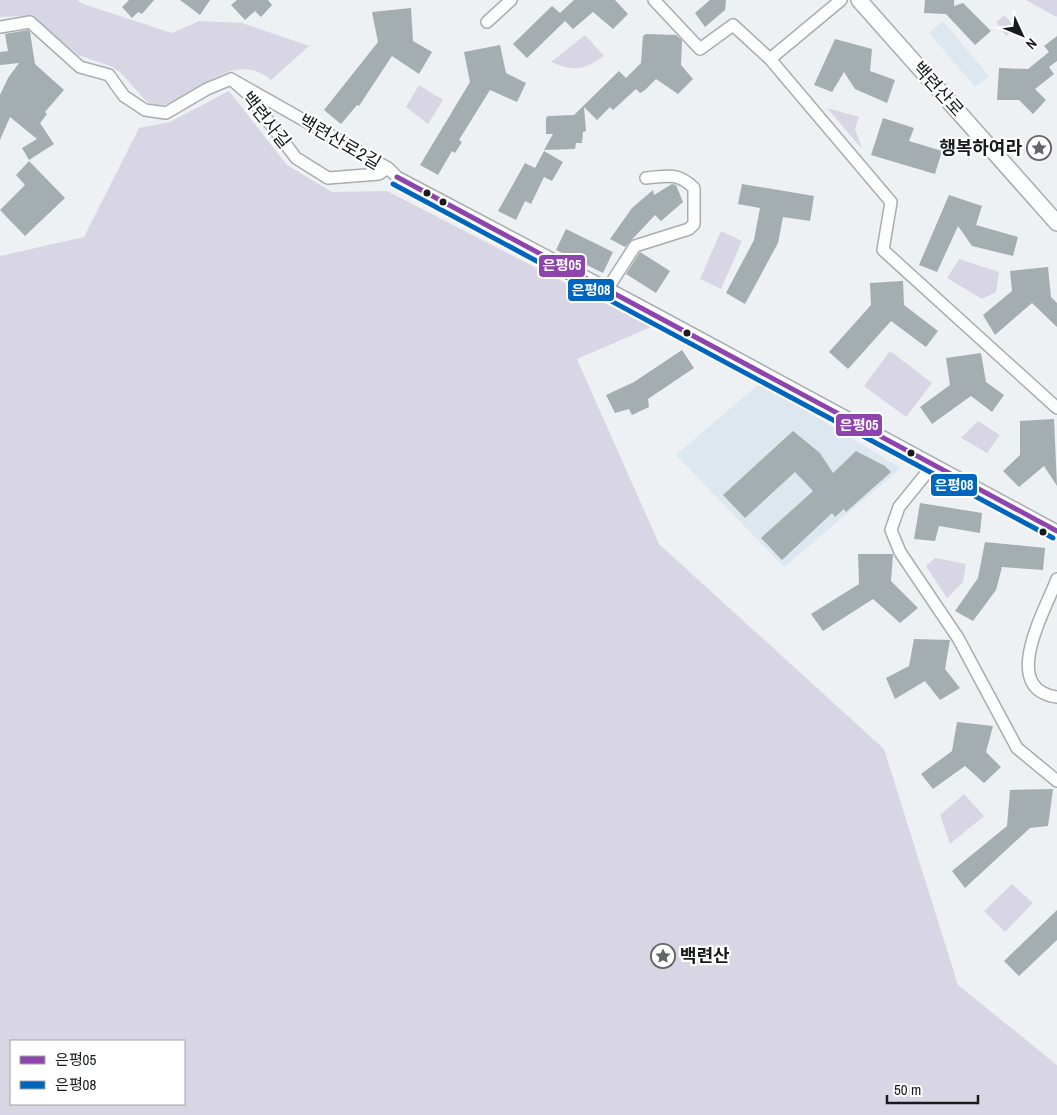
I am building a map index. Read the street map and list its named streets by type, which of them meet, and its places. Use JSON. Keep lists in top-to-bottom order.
{
  "streets": {
    "main road": ["백련산로"],
    "street": ["백련사길", "백련산로2길"]
  },
  "crossings": [
    ["백련사길", "백련산로2길"]
  ],
  "places": {
    "place": ["행복하여라", "백련산"]
  },
  "lines": ["transit line 은평05", "transit line 은평08"],
  "legend": ["은평05", "은평08"],
  "scale_bar": "50 m",
  "north": "bottom right"
}
